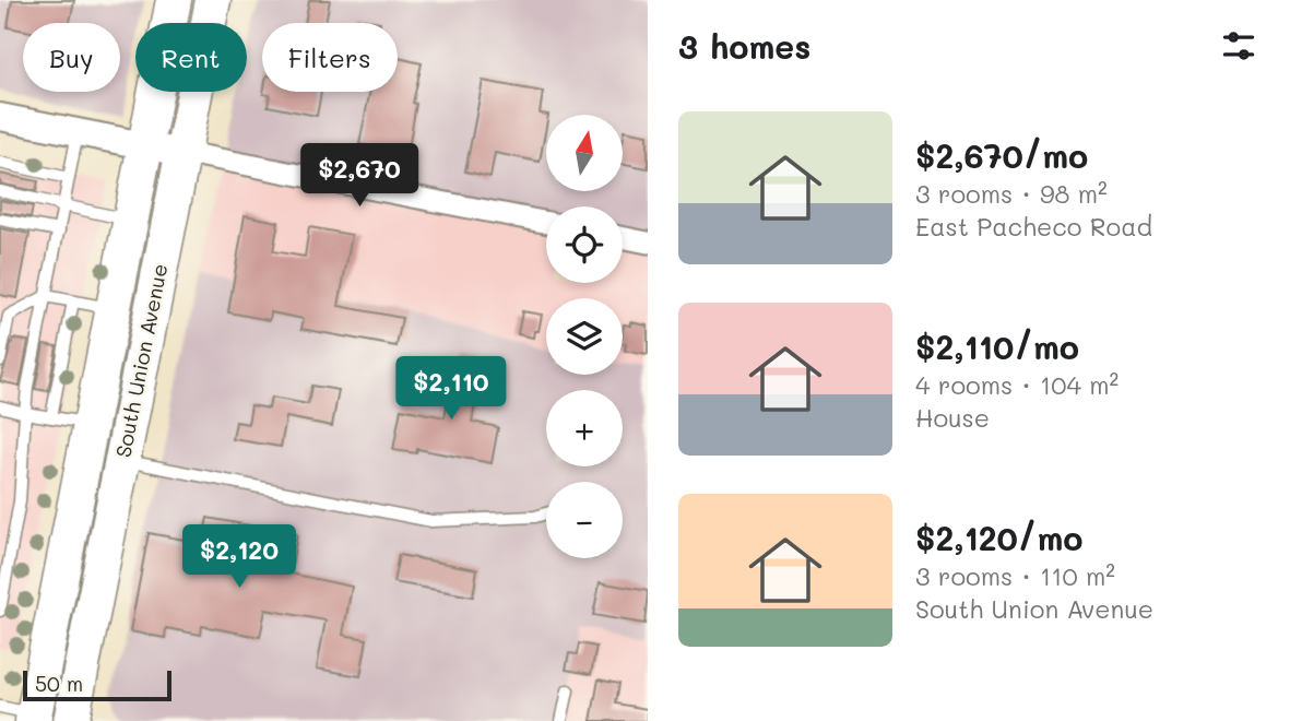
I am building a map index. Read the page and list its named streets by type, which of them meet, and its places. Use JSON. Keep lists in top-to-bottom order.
{
  "streets": {
    "main road": ["South Union Avenue"]
  },
  "scale_bar": "50 m",
  "north": "top",
  "page": {
    "heading": "3 homes",
    "chip": ["Buy", "Rent", "Filters"],
    "list": [
      {
        "name": "$2,670/mo",
        "note": "3 rooms · 98 m² · East Pacheco Road"
      },
      {
        "name": "$2,110/mo",
        "note": "4 rooms · 104 m² · House"
      },
      {
        "name": "$2,120/mo",
        "note": "3 rooms · 110 m² · South Union Avenue"
      }
    ],
    "map_buttons": ["+", "−"],
    "price": ["$2,670", "$2,110", "$2,120"],
    "scale": "50 m"
  }
}
